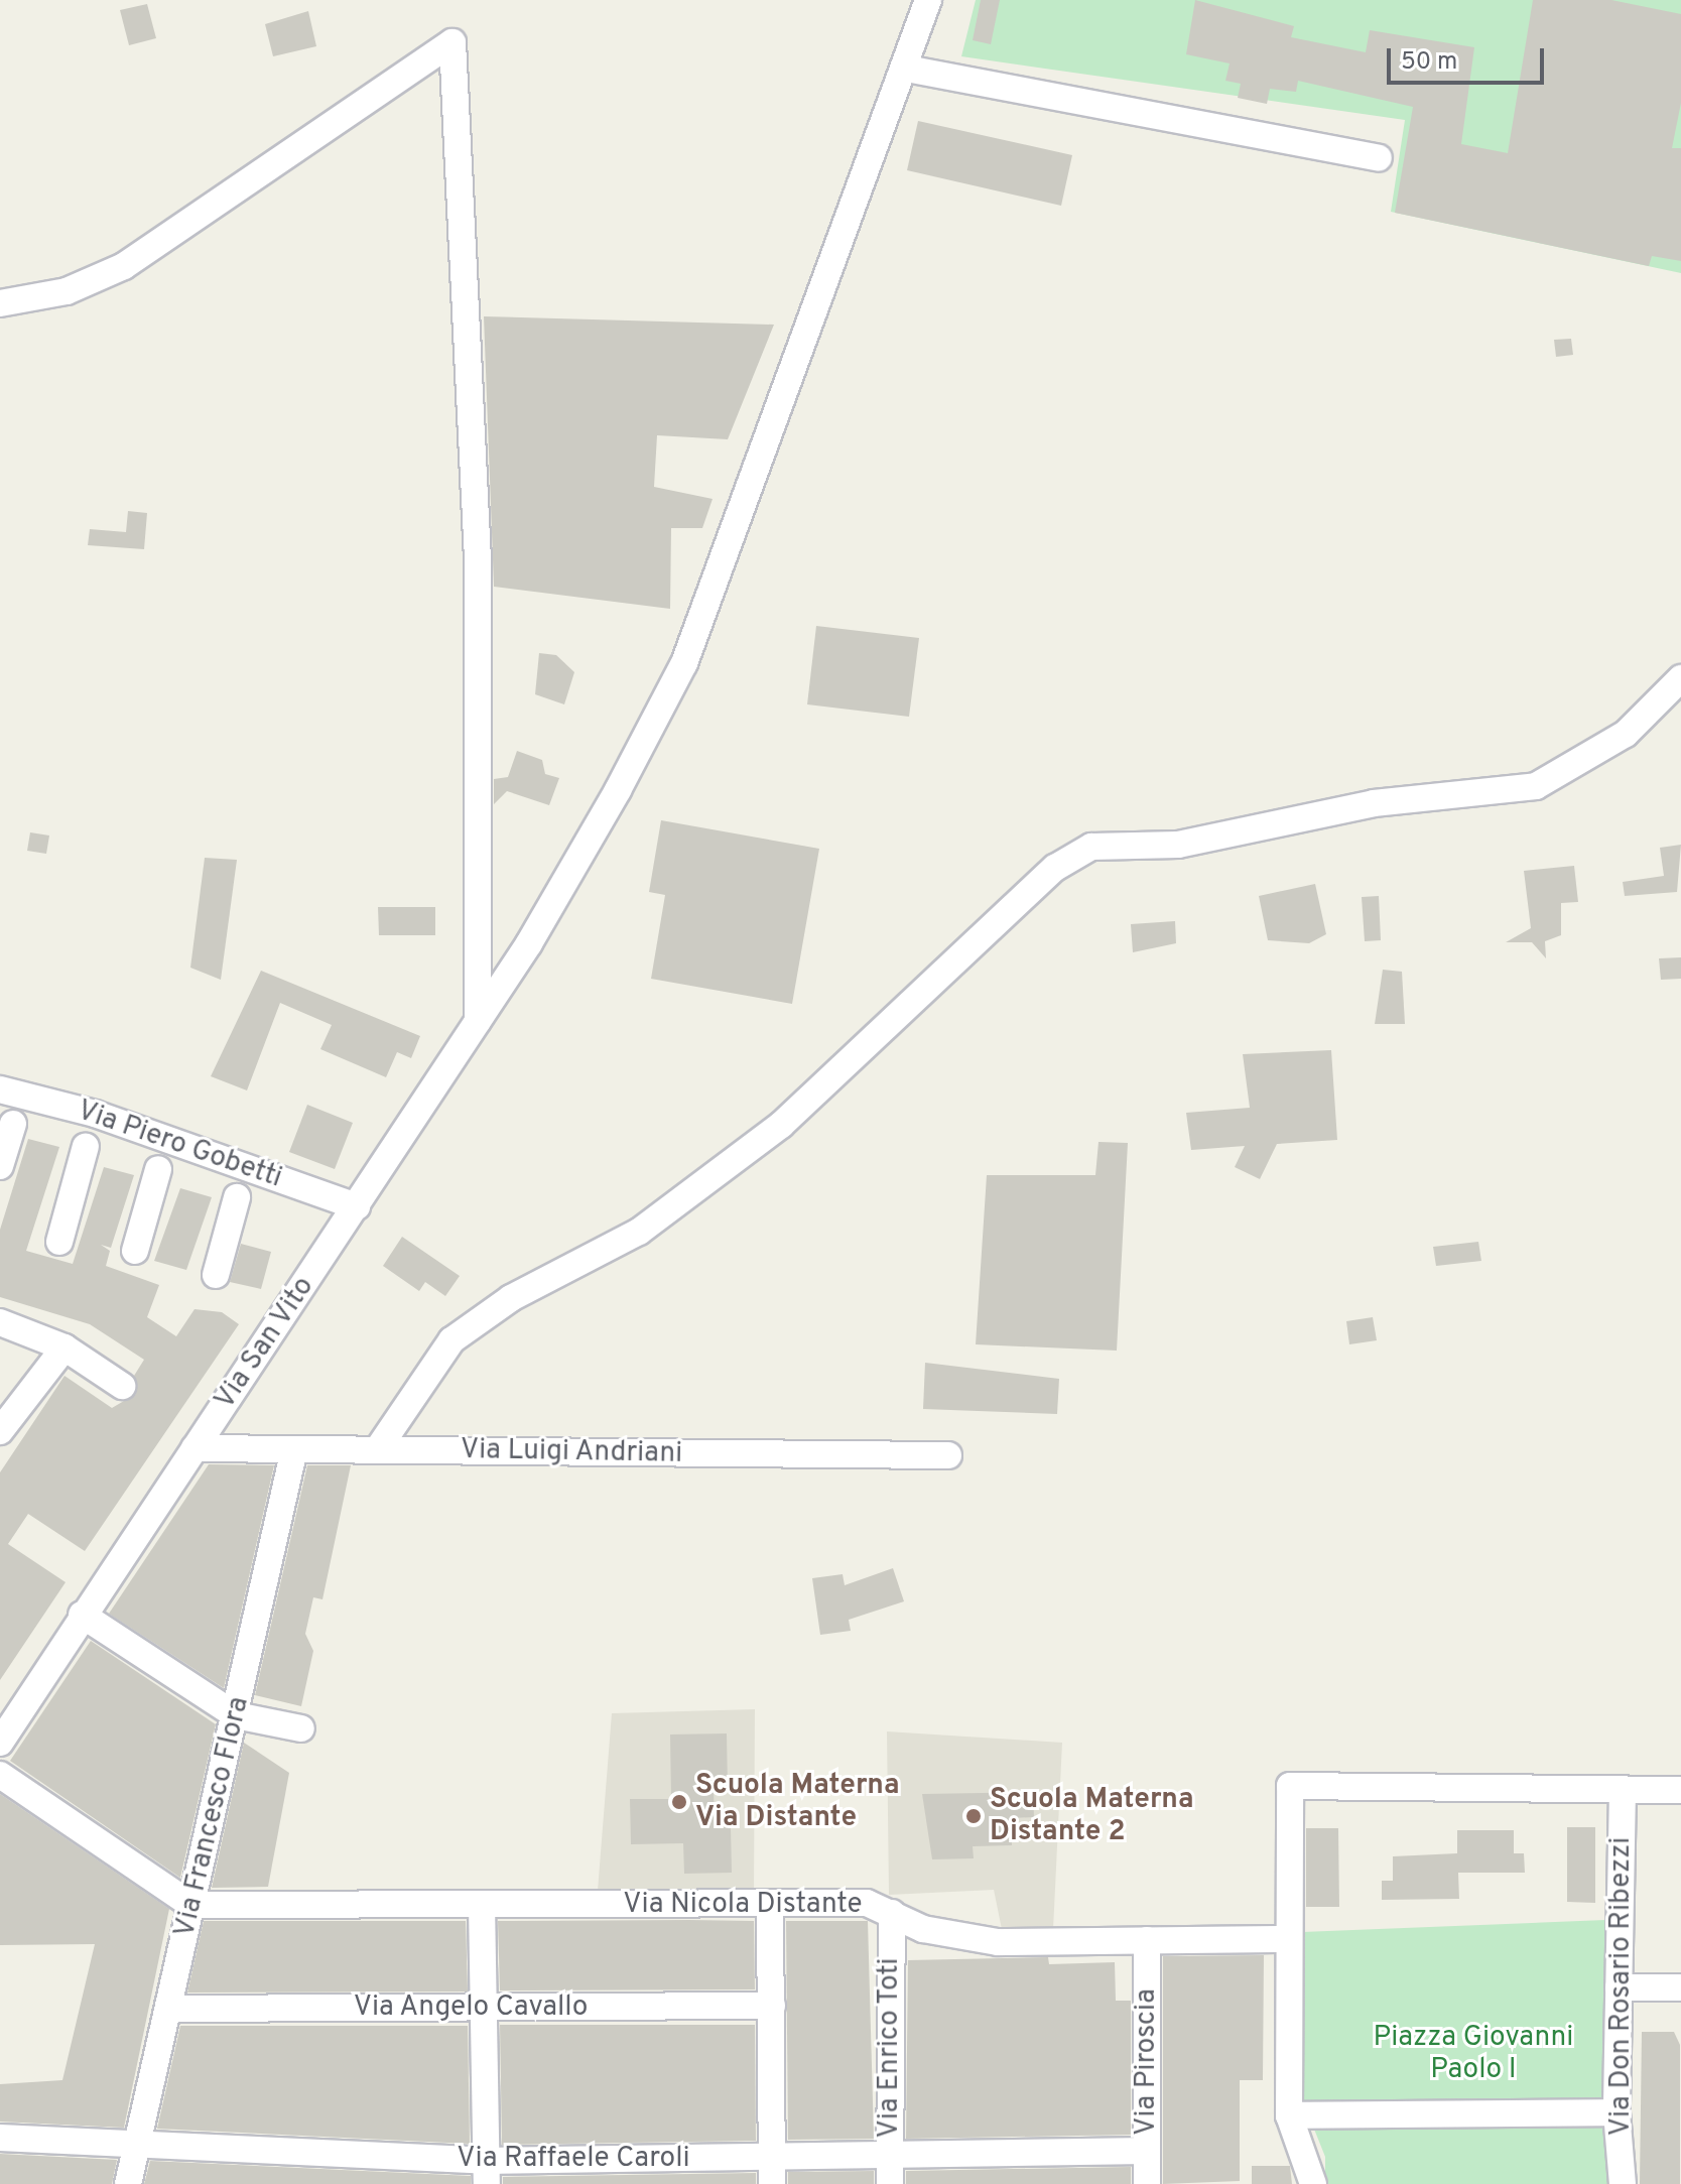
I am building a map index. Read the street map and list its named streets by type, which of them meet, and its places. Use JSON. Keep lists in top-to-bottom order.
{
  "streets": {
    "street": [
      "Via Piero Gobetti",
      "Via San Vito",
      "Via Luigi Andriani",
      "Via Francesco Flora",
      "Via Nicola Distante",
      "Via Don Rosario Ribezzi",
      "Via Angelo Cavallo",
      "Via Enrico Toti",
      "Via Piroscia",
      "Via Raffaele Caroli"
    ]
  },
  "crossings": [
    ["Via Piero Gobetti", "Via San Vito"],
    ["Via San Vito", "Via Luigi Andriani"],
    ["Via Luigi Andriani", "Via Francesco Flora"],
    ["Via Francesco Flora", "Via Nicola Distante"],
    ["Via Francesco Flora", "Via Angelo Cavallo"],
    ["Via Francesco Flora", "Via Raffaele Caroli"],
    ["Via Nicola Distante", "Via Enrico Toti"],
    ["Via Nicola Distante", "Via Piroscia"],
    ["Via Enrico Toti", "Via Raffaele Caroli"],
    ["Via Piroscia", "Via Raffaele Caroli"]
  ],
  "parks": ["Piazza Giovanni Paolo I"],
  "places": ["Scuola Materna Via Distante", "Scuola Materna Distante 2"],
  "scale_bar": "50 m"
}
